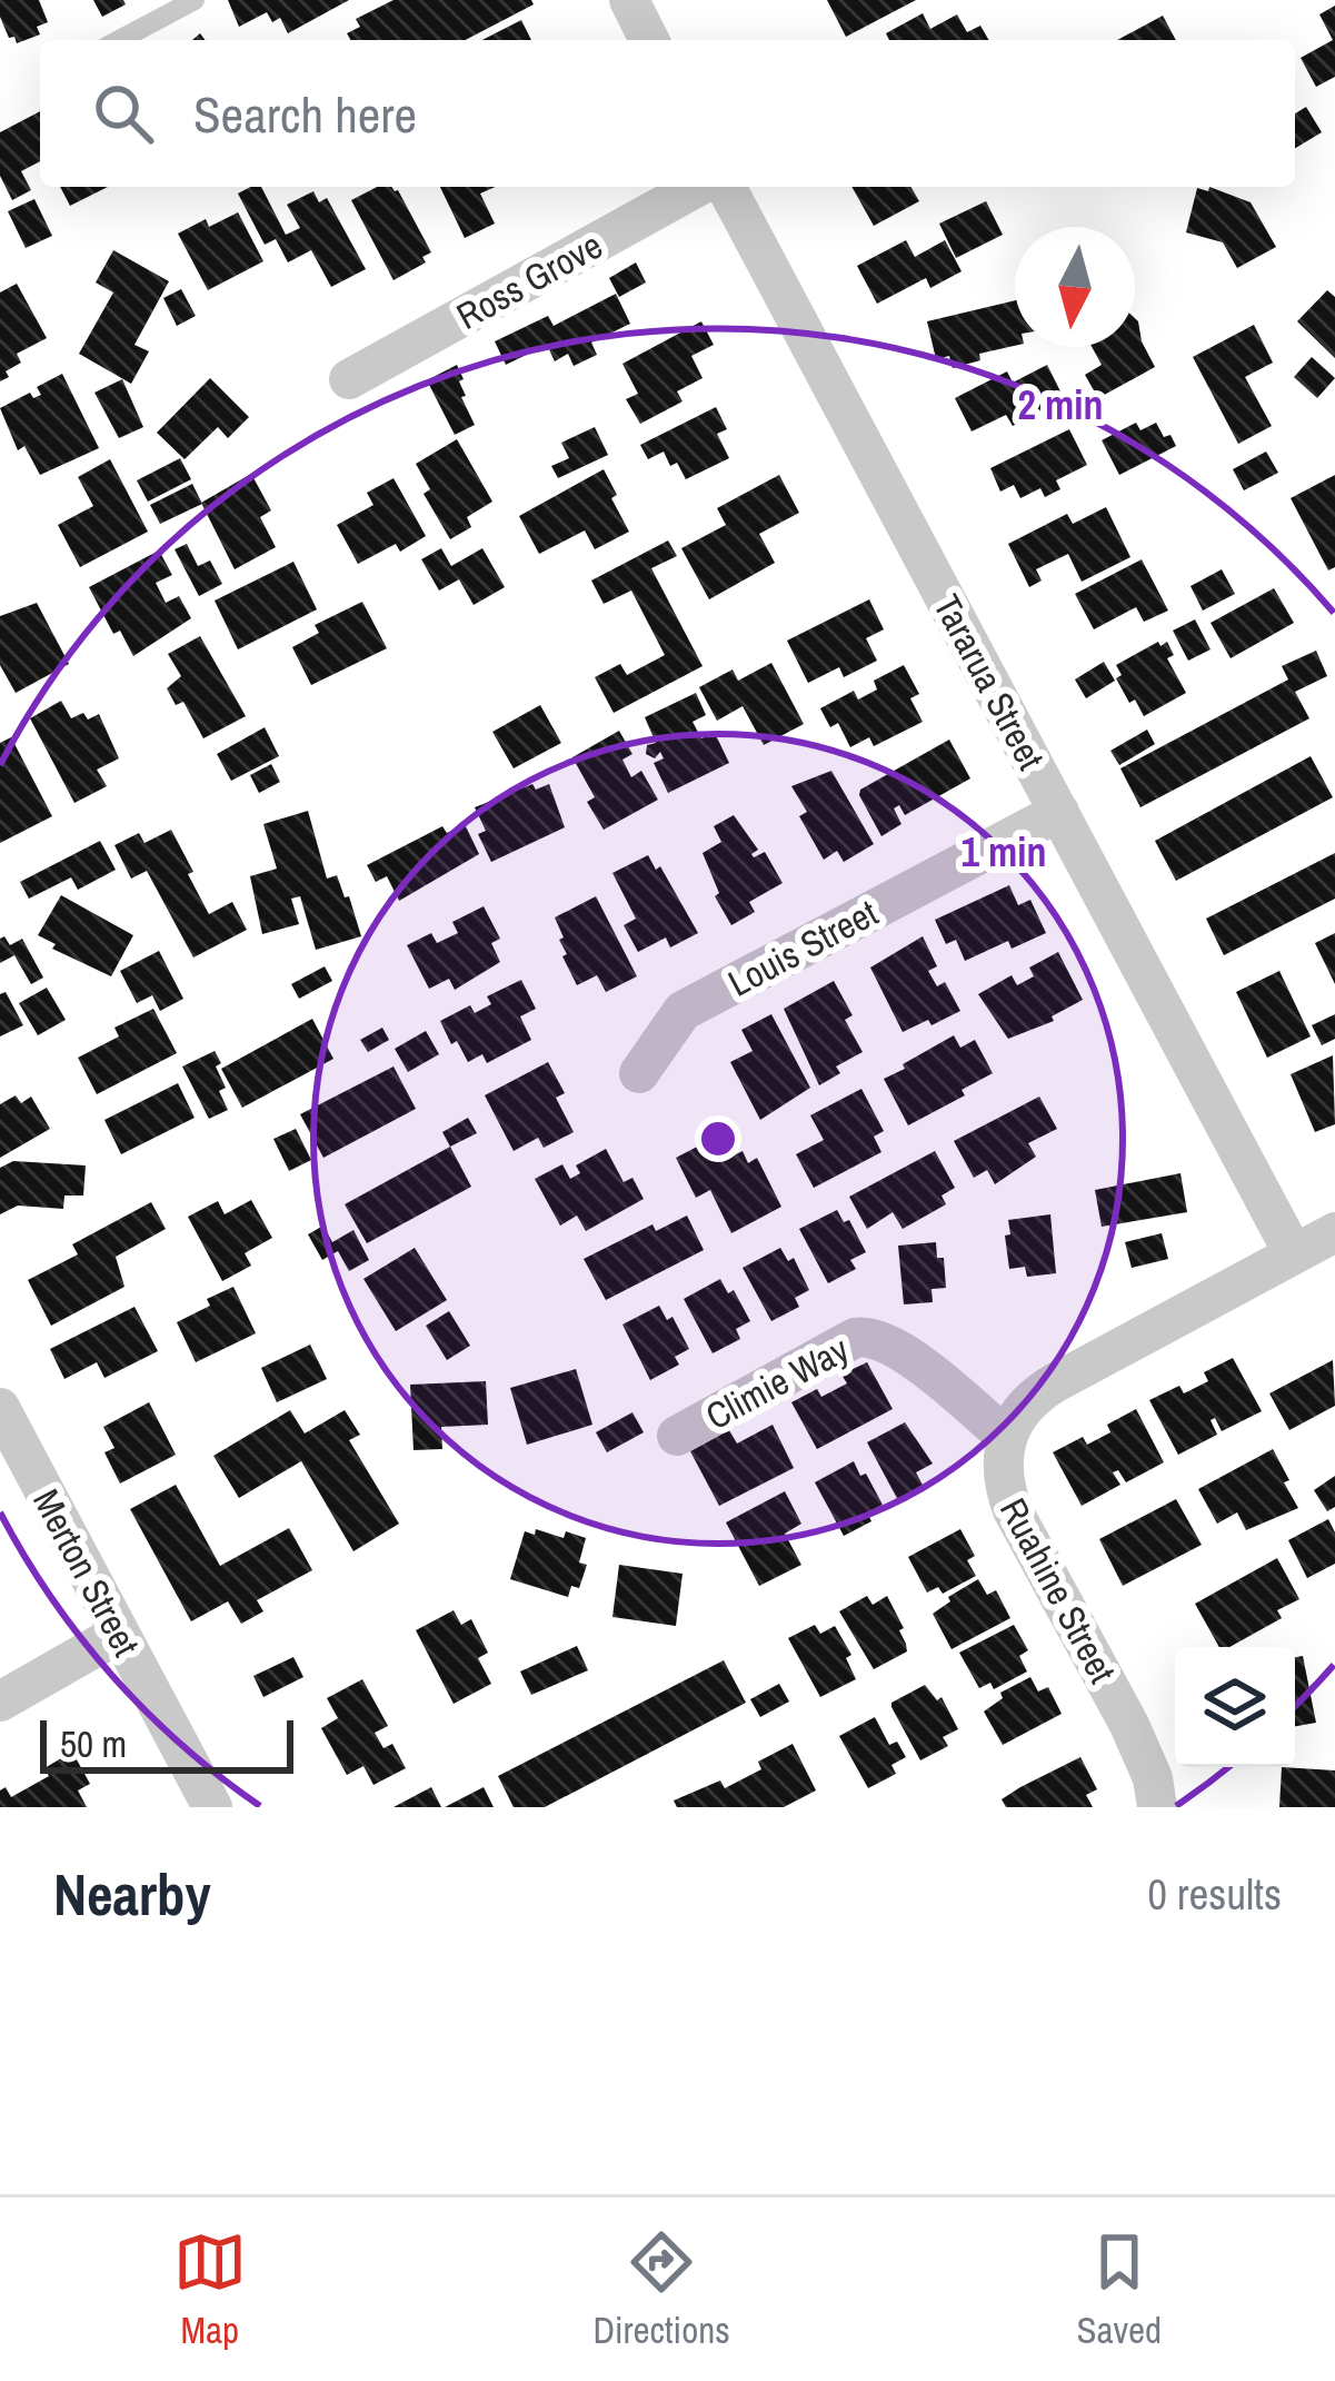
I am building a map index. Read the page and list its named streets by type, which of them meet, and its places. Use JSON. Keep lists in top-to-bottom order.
{
  "streets": {
    "street": [
      "Ross Grove",
      "Tararua Street",
      "Louis Street",
      "Climie Way",
      "Merton Street",
      "Ruahine Street"
    ]
  },
  "crossings": [
    ["Tararua Street", "Louis Street"],
    ["Climie Way", "Ruahine Street"]
  ],
  "scale_bar": "50 m",
  "north": "bottom",
  "page": {
    "search": "Search here",
    "scale": "50 m",
    "heading": ["Nearby", "0 results"],
    "nav": ["Map", "Directions", "Saved"]
  },
  "rings": ["2 min", "1 min"]
}
